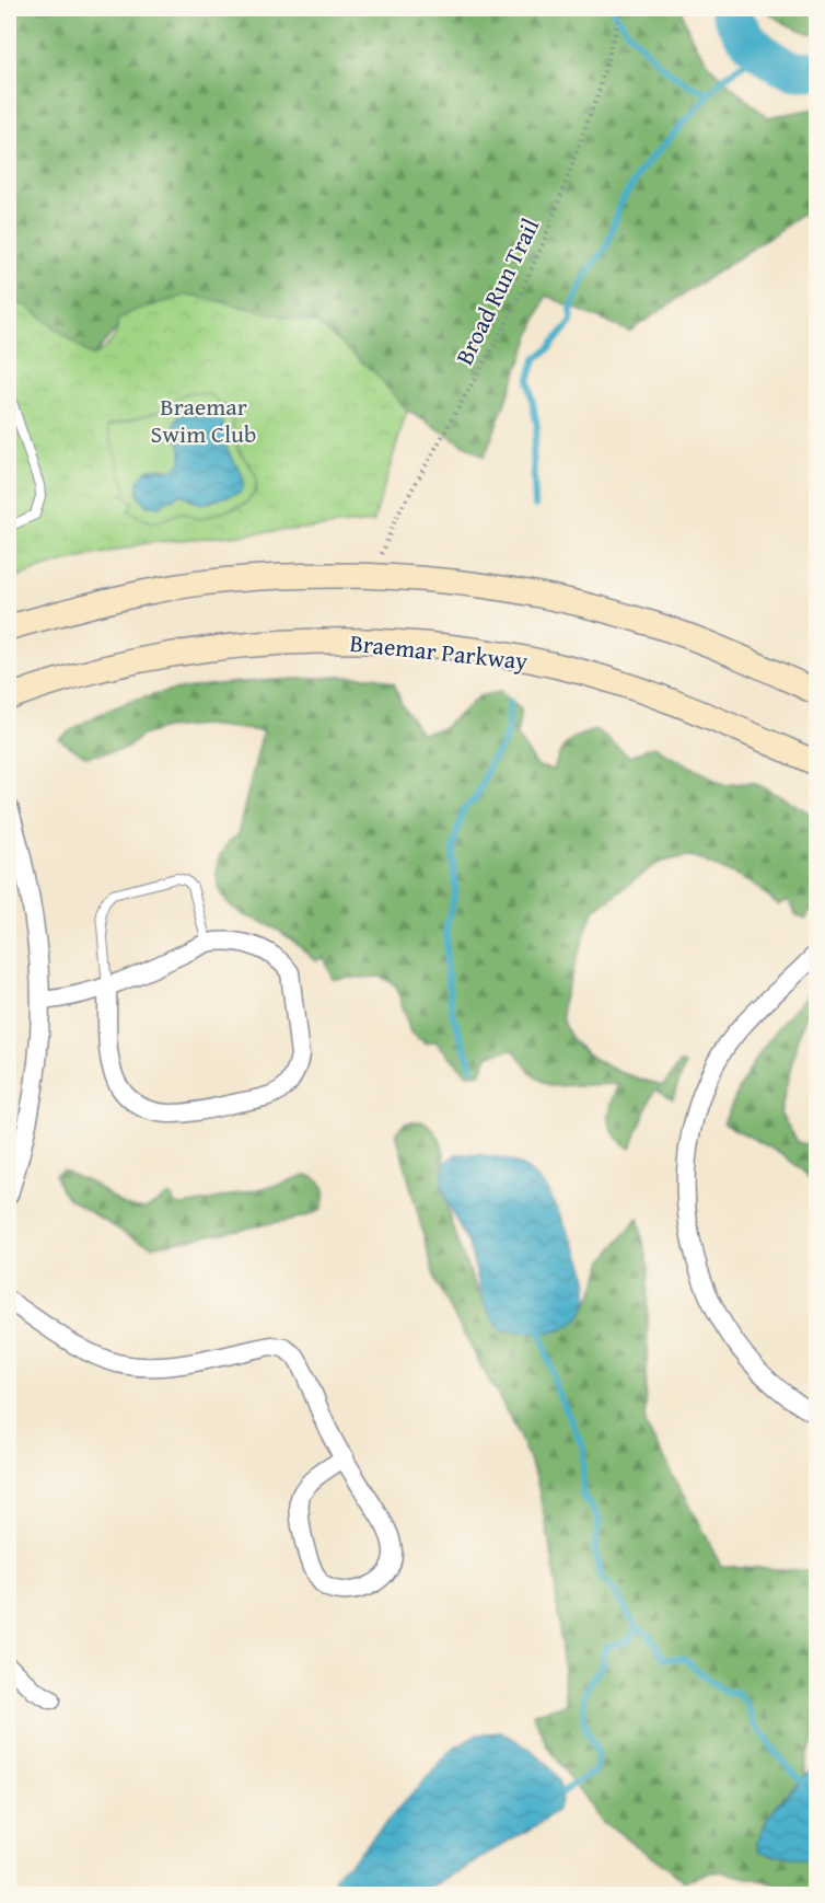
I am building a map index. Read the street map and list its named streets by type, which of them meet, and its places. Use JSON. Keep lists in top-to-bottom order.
{
  "streets": {
    "street": ["Braemar Parkway"],
    "path": ["Broad Run Trail"]
  },
  "parks": ["Braemar Swim Club"]
}
